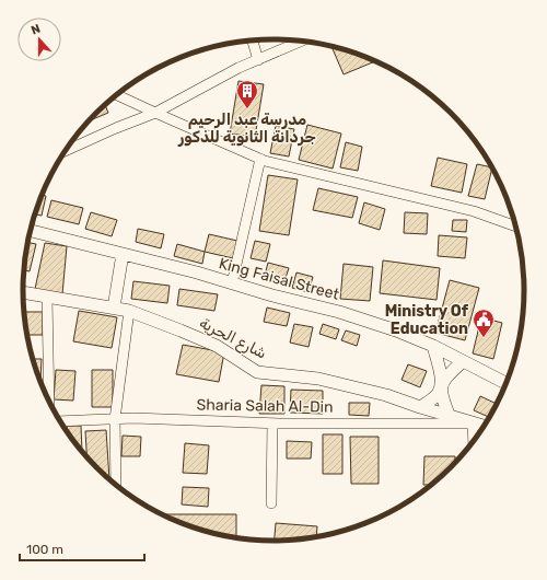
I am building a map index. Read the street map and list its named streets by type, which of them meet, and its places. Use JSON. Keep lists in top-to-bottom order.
{
  "streets": {
    "main road": ["King Faisal Street", "شارع الحرية"],
    "street": ["Sharia Salah Al-Din"]
  },
  "crossings": [
    ["شارع الحرية", "Sharia Salah Al-Din"]
  ],
  "places": {
    "building": ["مدرسة عبد الرحيم جردانة الثانوية للذكور"],
    "public building": ["Ministry Of Education"]
  },
  "scale_bar": "100 m",
  "north": "top"
}
